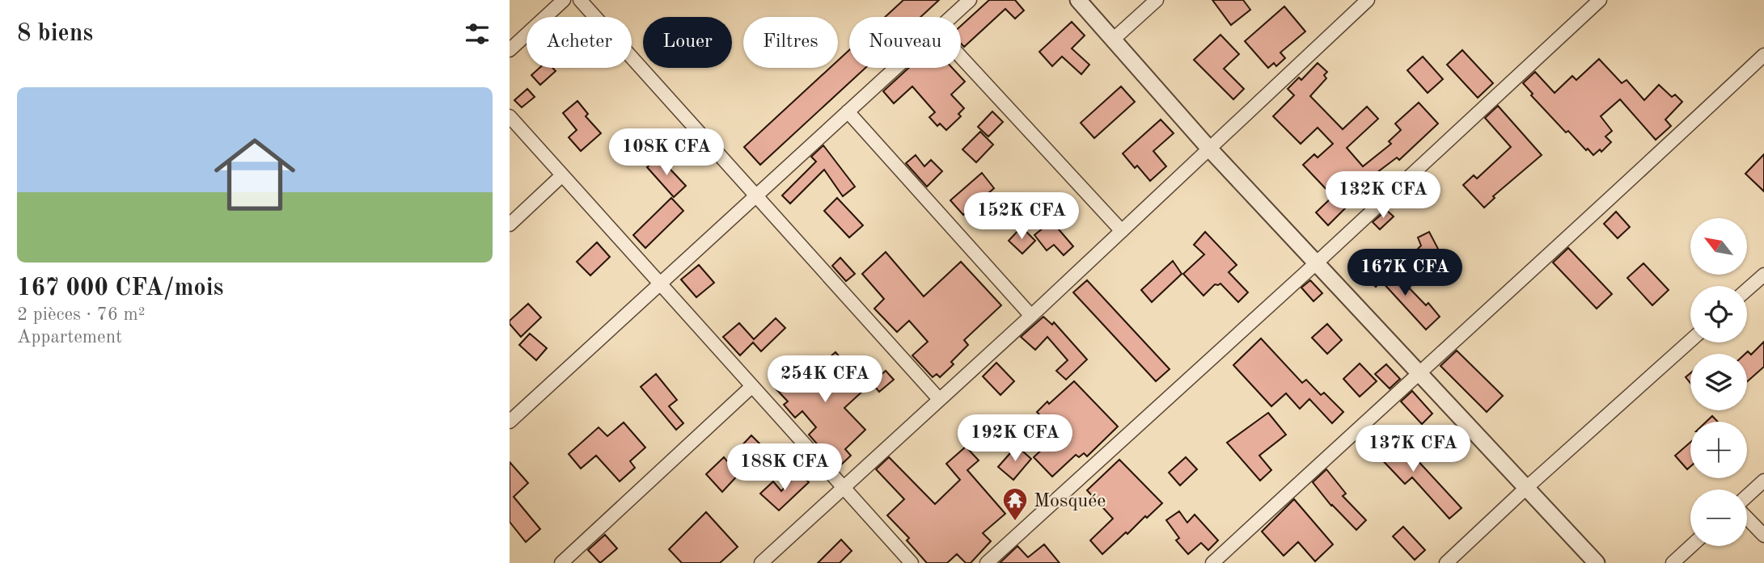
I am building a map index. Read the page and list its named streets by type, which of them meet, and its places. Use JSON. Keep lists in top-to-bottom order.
{
  "places": {
    "temple": ["Mosquée"]
  },
  "north": "top left",
  "page": {
    "heading": "8 biens",
    "chip": [
      "Acheter",
      "Louer",
      "Filtres",
      "Nouveau"
    ],
    "list": [
      {
        "name": "167 000 CFA/mois",
        "note": "2 pièces · 76 m² · Appartement"
      }
    ],
    "price": [
      "108K CFA",
      "132K CFA",
      "152K CFA",
      "167K CFA",
      "254K CFA",
      "192K CFA",
      "137K CFA",
      "188K CFA"
    ],
    "map_buttons": ["+", "−"]
  }
}
